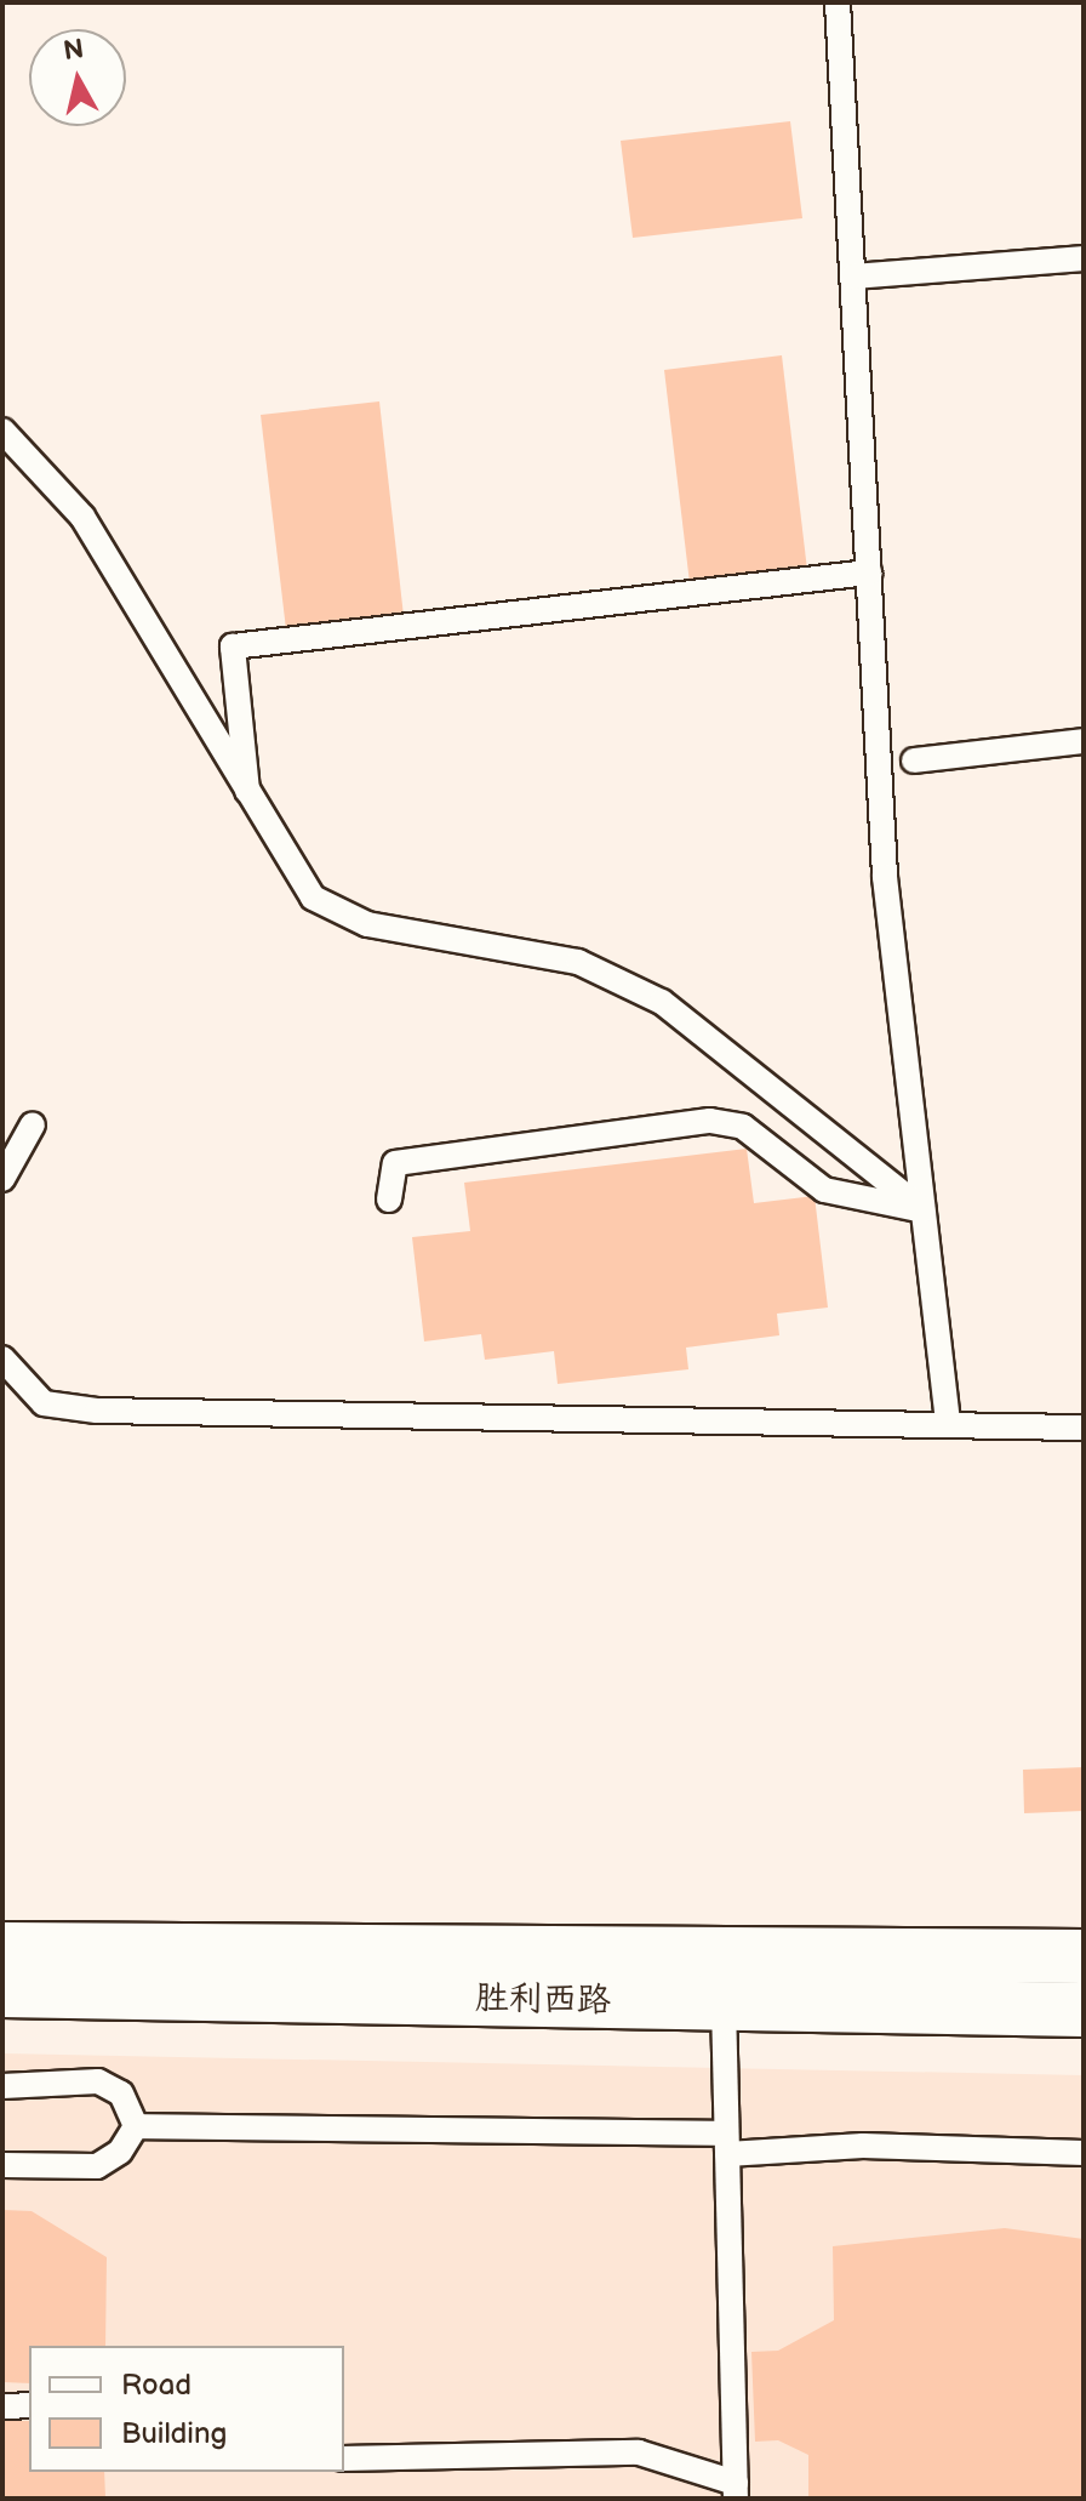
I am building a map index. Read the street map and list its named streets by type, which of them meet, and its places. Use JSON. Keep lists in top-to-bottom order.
{
  "streets": {
    "main road": ["胜利西路"]
  },
  "legend": ["Road", "Building"],
  "north": "top"
}
